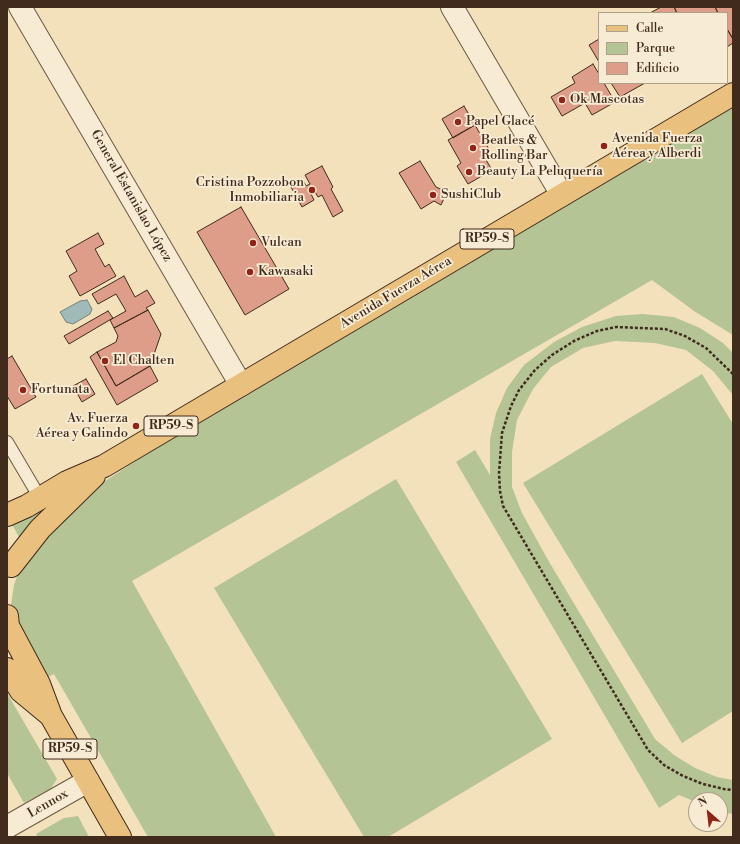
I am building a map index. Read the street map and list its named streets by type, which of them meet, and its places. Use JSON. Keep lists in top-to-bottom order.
{
  "streets": {
    "main road": ["RP59-S", "Avenida Fuerza Aérea"],
    "street": ["General Estanislao López", "Lennox"]
  },
  "crossings": [
    ["General Estanislao López", "Avenida Fuerza Aérea"],
    ["RP59-S", "Lennox"]
  ],
  "places": [
    "Ok Mascotas",
    "Papel Glacé",
    "Avenida Fuerza Aérea y Alberdi",
    "Beatles & Rolling Bar",
    "Beauty La Peluquería",
    "Cristina Pozzobon Inmobiliaria",
    "SushiClub",
    "Vulcan",
    "Kawasaki",
    "El Chalten",
    "Fortunata",
    "Av. Fuerza Aérea y Galindo"
  ],
  "legend": ["Calle", "Parque", "Edificio"],
  "north": "top left"
}
